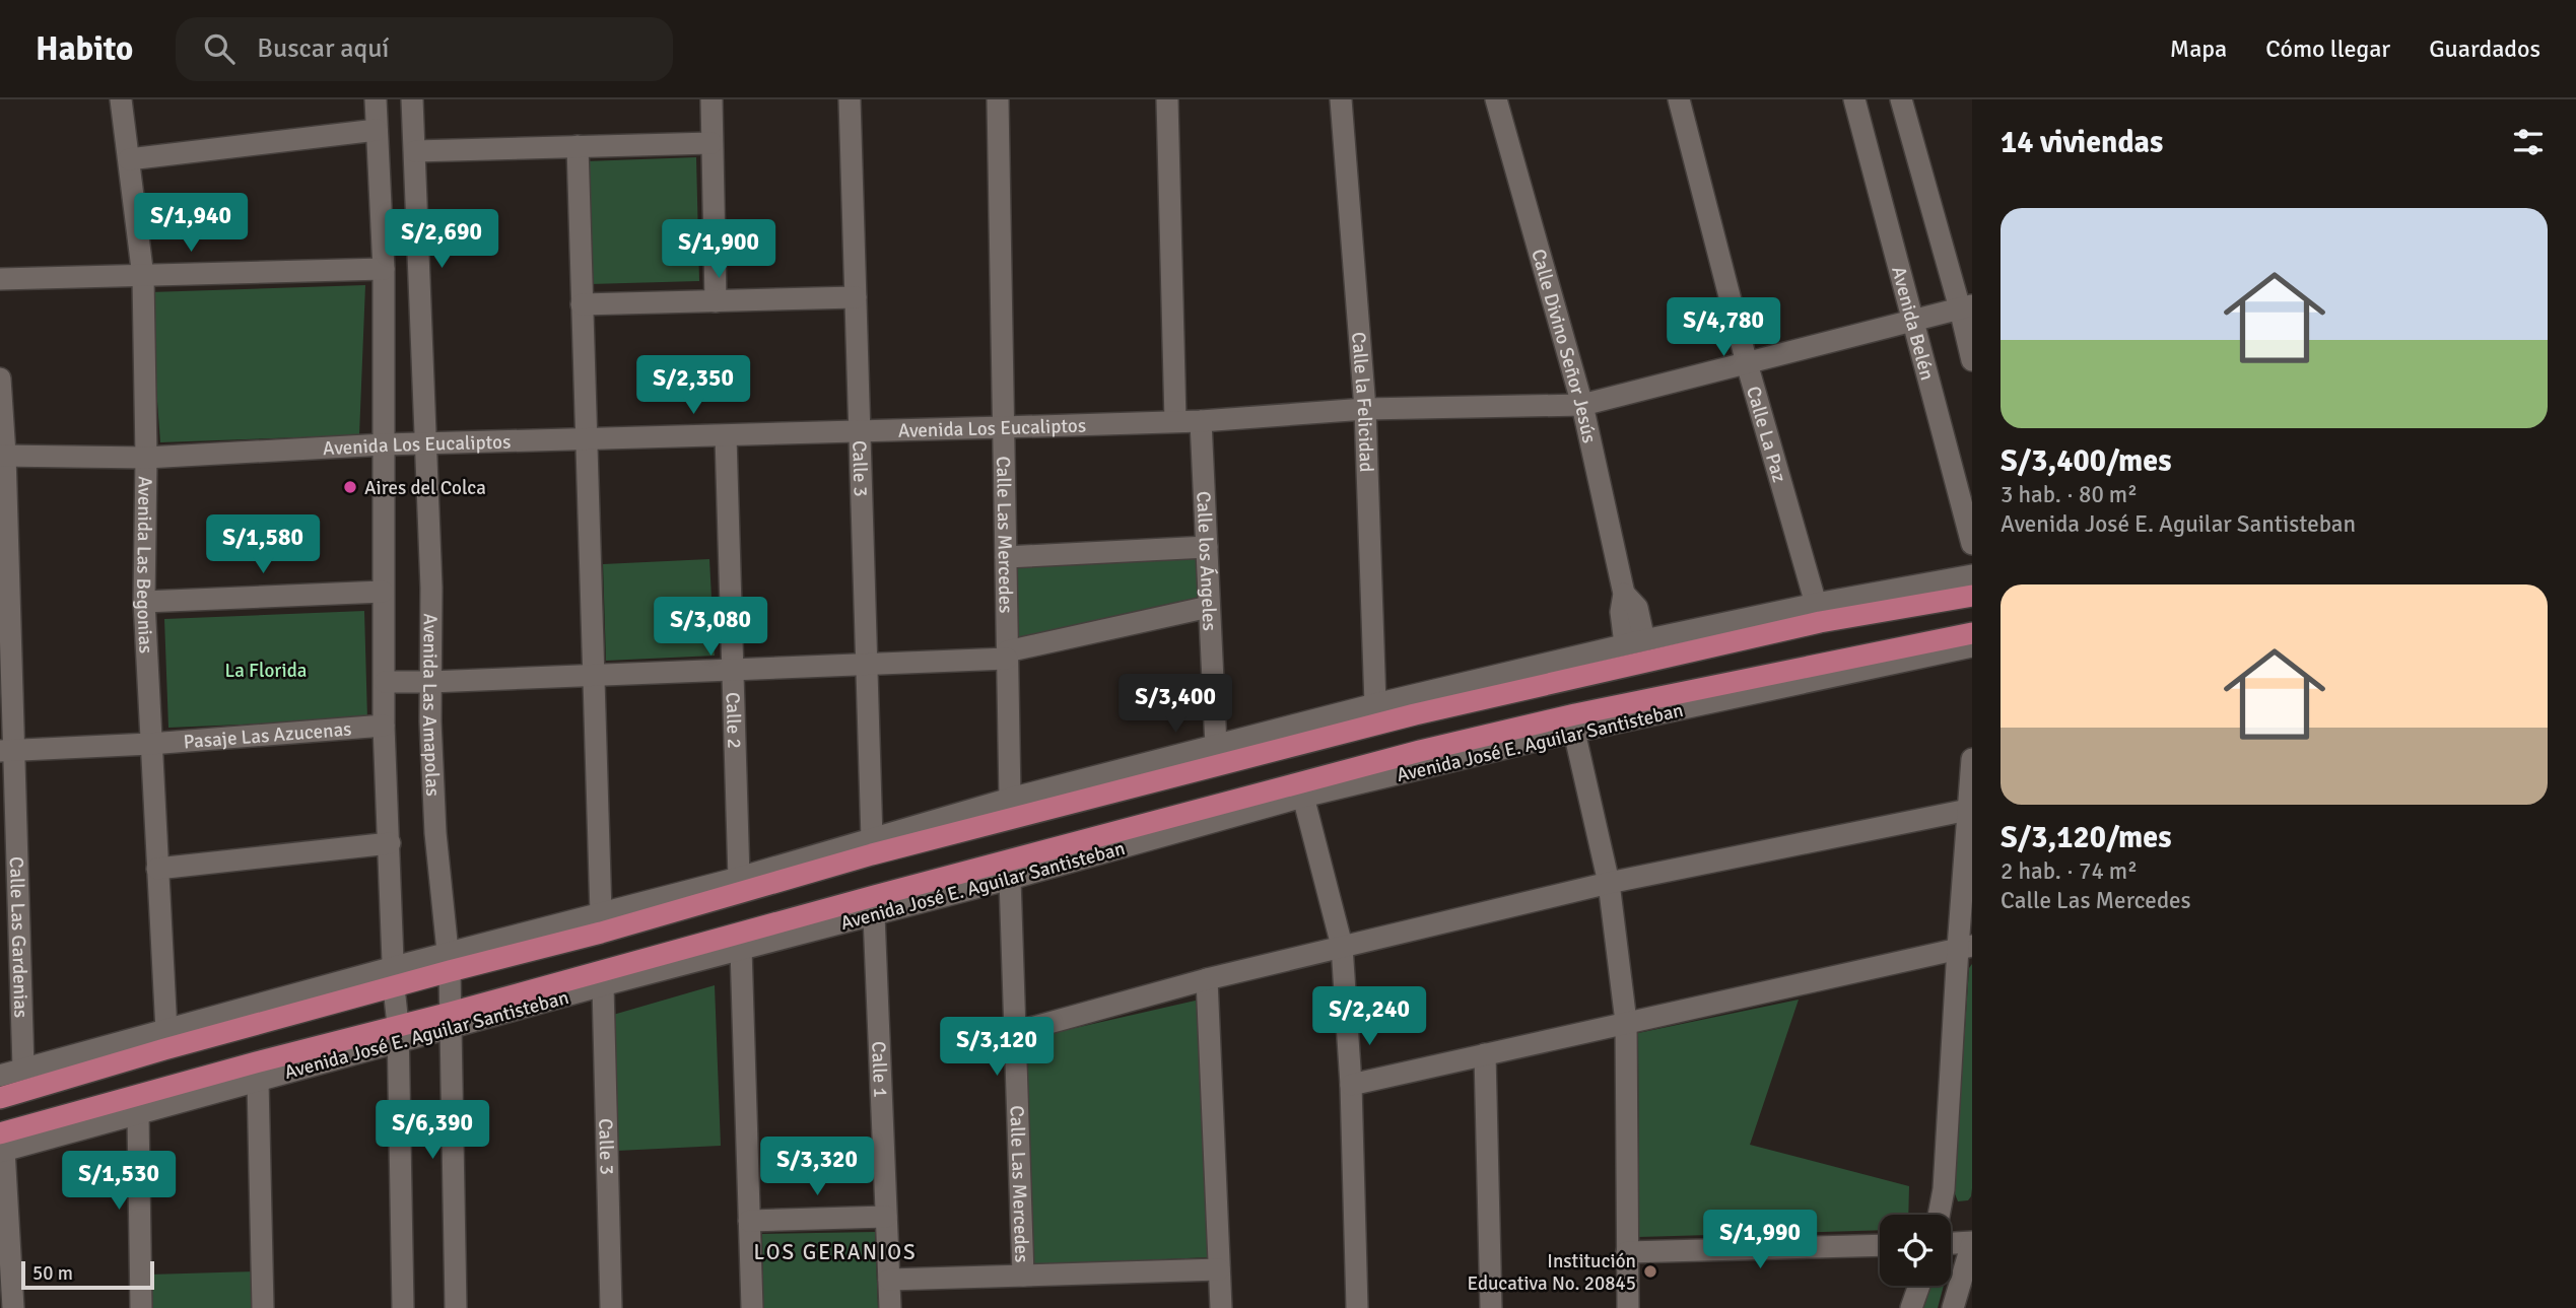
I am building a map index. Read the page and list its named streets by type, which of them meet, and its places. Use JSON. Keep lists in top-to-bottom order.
{
  "streets": {
    "main road": ["Avenida José E. Aguilar Santisteban"],
    "street": [
      "Avenida Belén",
      "Calle Divino Señor Jesús",
      "Calle la Felicidad",
      "Avenida Los Eucaliptos",
      "Calle La Paz",
      "Calle 3",
      "Calle Las Mercedes",
      "Calle los Ángeles",
      "Avenida Las Begonias",
      "Avenida Las Amapolas",
      "Calle 2",
      "Pasaje Las Azucenas",
      "Calle Las Gardenias",
      "Calle 1"
    ]
  },
  "crossings": [
    ["Avenida Belén", "Avenida Los Eucaliptos"],
    ["Calle Divino Señor Jesús", "Avenida Los Eucaliptos"],
    ["Calle la Felicidad", "Avenida Los Eucaliptos"],
    ["Avenida Los Eucaliptos", "Calle La Paz"],
    ["Avenida Los Eucaliptos", "Calle 3"],
    ["Avenida Los Eucaliptos", "Calle Las Mercedes"],
    ["Avenida Los Eucaliptos", "Calle los Ángeles"],
    ["Avenida Los Eucaliptos", "Avenida Las Begonias"],
    ["Avenida Los Eucaliptos", "Avenida Las Amapolas"],
    ["Avenida Los Eucaliptos", "Calle 2"],
    ["Avenida Los Eucaliptos", "Calle Las Gardenias"],
    ["Calle 3", "Avenida José E. Aguilar Santisteban"],
    ["Calle Las Mercedes", "Avenida José E. Aguilar Santisteban"],
    ["Avenida Las Begonias", "Pasaje Las Azucenas"],
    ["Avenida Las Amapolas", "Avenida José E. Aguilar Santisteban"],
    ["Pasaje Las Azucenas", "Calle Las Gardenias"],
    ["Avenida José E. Aguilar Santisteban", "Calle 1"]
  ],
  "districts": ["LOS GERANIOS"],
  "parks": ["La Florida"],
  "places": ["Aires del Colca", "Institución Educativa No. 20845"],
  "scale_bar": "50 m",
  "page": {
    "header": "Habito",
    "search": "Buscar aquí",
    "nav": ["Mapa", "Cómo llegar", "Guardados"],
    "heading": "14 viviendas",
    "list": [
      {
        "name": "S/3,400/mes",
        "note": "3 hab. · 80 m² · Avenida José E. Aguilar Santisteban"
      },
      {
        "name": "S/3,120/mes",
        "note": "2 hab. · 74 m² · Calle Las Mercedes"
      }
    ],
    "price": [
      "S/1,940",
      "S/2,690",
      "S/1,900",
      "S/4,780",
      "S/2,350",
      "S/1,580",
      "S/3,080",
      "S/3,400",
      "S/2,240",
      "S/3,120",
      "S/6,390",
      "S/3,320",
      "S/1,530",
      "S/1,990"
    ],
    "scale": "50 m"
  }
}
